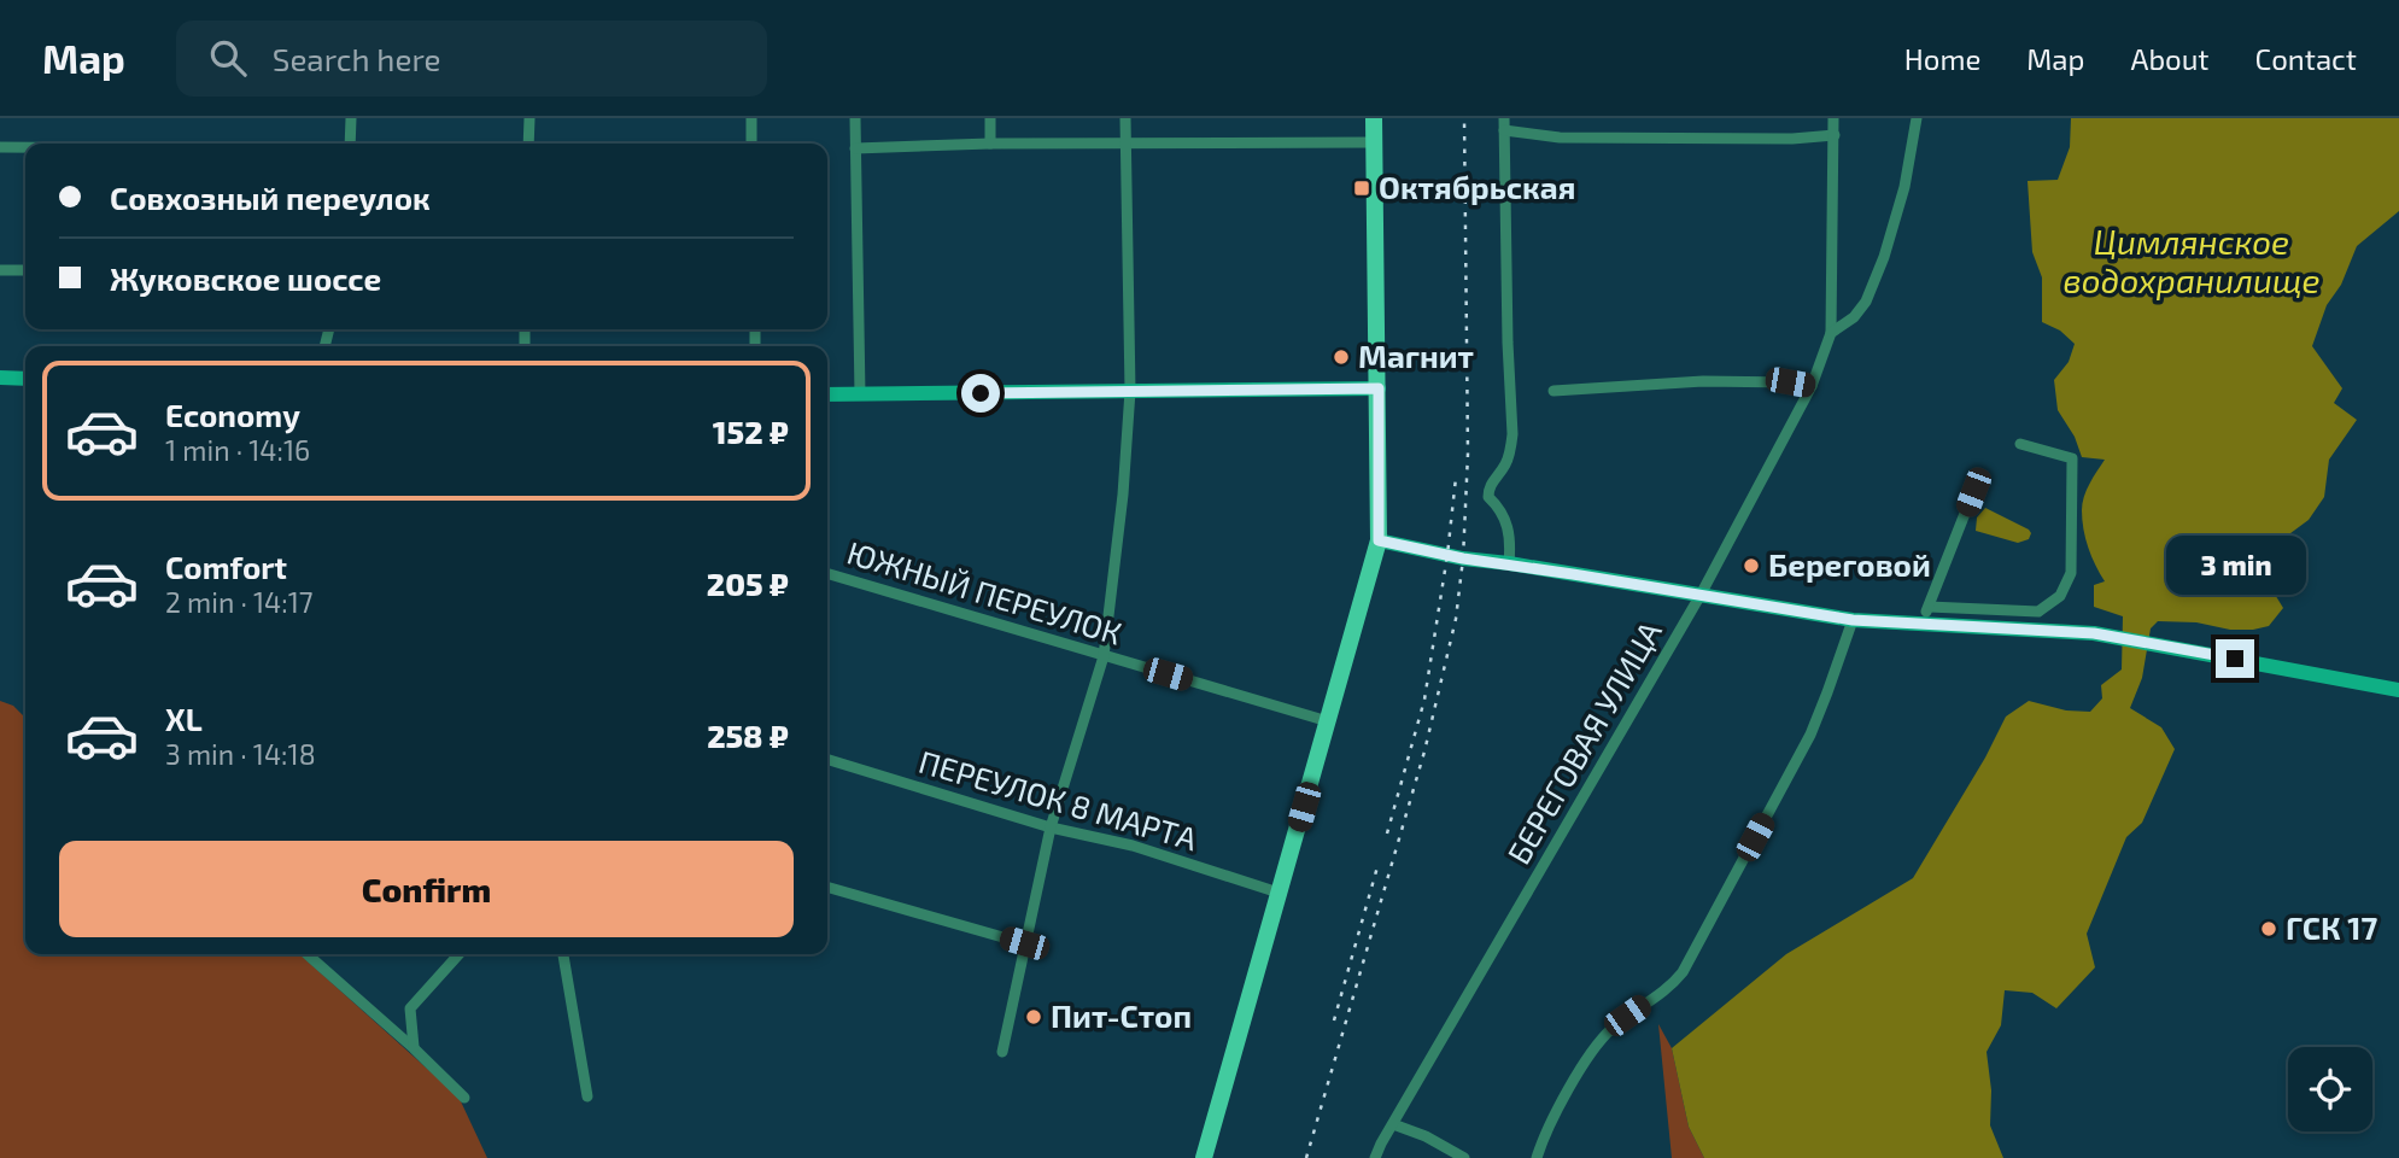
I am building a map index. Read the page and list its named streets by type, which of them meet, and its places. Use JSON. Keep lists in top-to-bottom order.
{
  "streets": {
    "street": ["ЮЖНЫЙ ПЕРЕУЛОК", "БЕРЕГОВАЯ УЛИЦА", "ПЕРЕУЛОК 8 МАРТА"]
  },
  "water": ["Цимлянское водохранилище"],
  "places": {
    "transit": ["Октябрьская"],
    "other": [
      "Магнит",
      "Береговой",
      "ГСК 17",
      "Пит-Стоп"
    ]
  },
  "page": {
    "header": "Map",
    "search": "Search here",
    "nav": [
      "Home",
      "Map",
      "About",
      "Contact"
    ],
    "banner": ["Совхозный переулок", "Жуковское шоссе"],
    "list": [
      {
        "name": "Economy",
        "note": "1 min · 14:16",
        "value": "152 ₽"
      },
      {
        "name": "Comfort",
        "note": "2 min · 14:17",
        "value": "205 ₽"
      },
      {
        "name": "XL",
        "note": "3 min · 14:18",
        "value": "258 ₽"
      }
    ],
    "bubble": "3 min",
    "buttons": "Confirm"
  }
}
